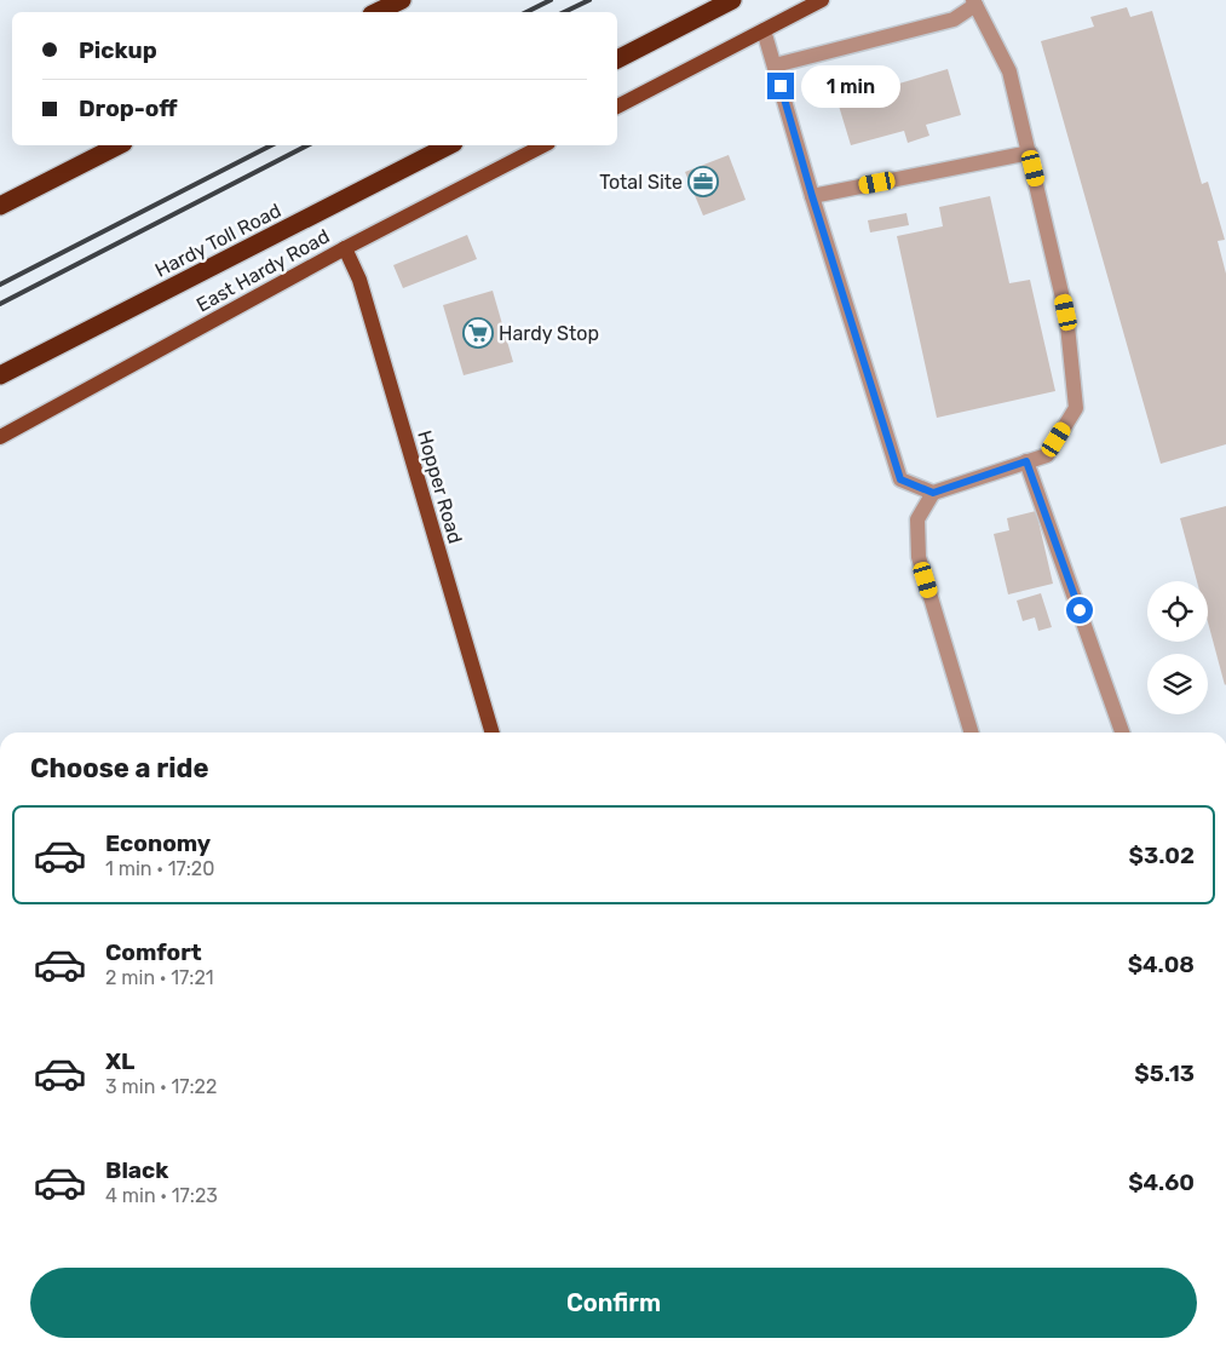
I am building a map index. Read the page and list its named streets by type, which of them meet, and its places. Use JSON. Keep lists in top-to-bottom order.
{
  "streets": {
    "highway": ["Hardy Toll Road"],
    "main road": ["East Hardy Road", "Hopper Road"]
  },
  "crossings": [
    ["East Hardy Road", "Hopper Road"]
  ],
  "places": {
    "office": ["Total Site"],
    "supermarket": ["Hardy Stop"]
  },
  "page": {
    "banner": ["Pickup", "Drop-off"],
    "bubble": "1 min",
    "heading": "Choose a ride",
    "list": [
      {
        "name": "Economy",
        "note": "1 min · 17:20",
        "value": "$3.02"
      },
      {
        "name": "Comfort",
        "note": "2 min · 17:21",
        "value": "$4.08"
      },
      {
        "name": "XL",
        "note": "3 min · 17:22",
        "value": "$5.13"
      },
      {
        "name": "Black",
        "note": "4 min · 17:23",
        "value": "$4.60"
      }
    ],
    "buttons": "Confirm"
  }
}
